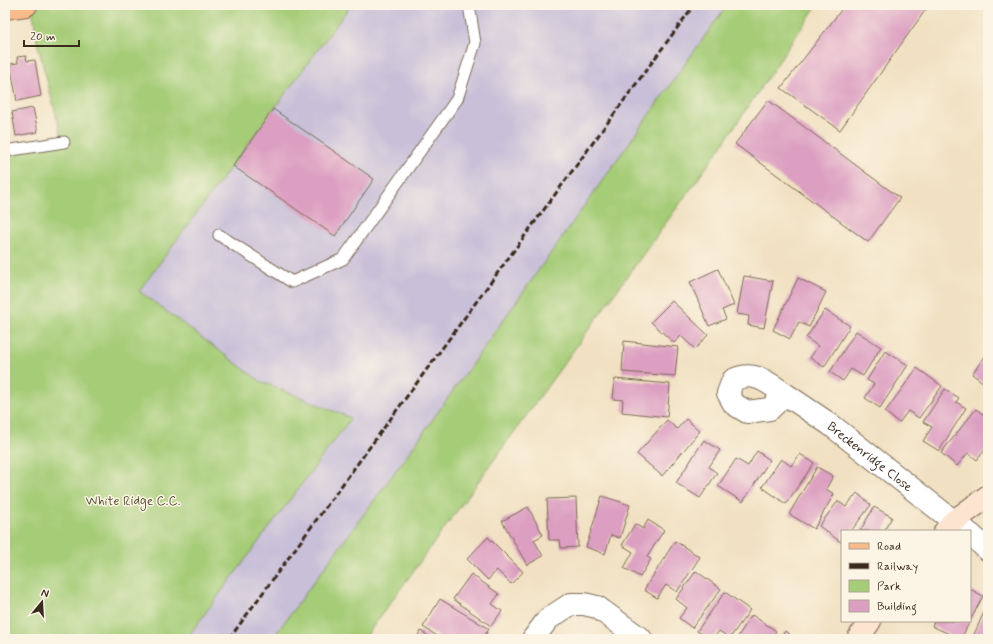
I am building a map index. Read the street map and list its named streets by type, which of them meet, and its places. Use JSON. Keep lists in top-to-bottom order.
{
  "streets": {
    "street": ["Breckenridge Close"]
  },
  "parks": ["White Ridge C.C."],
  "legend": [
    "Road",
    "Railway",
    "Park",
    "Building"
  ],
  "scale_bar": "20 m",
  "north": "top"
}
